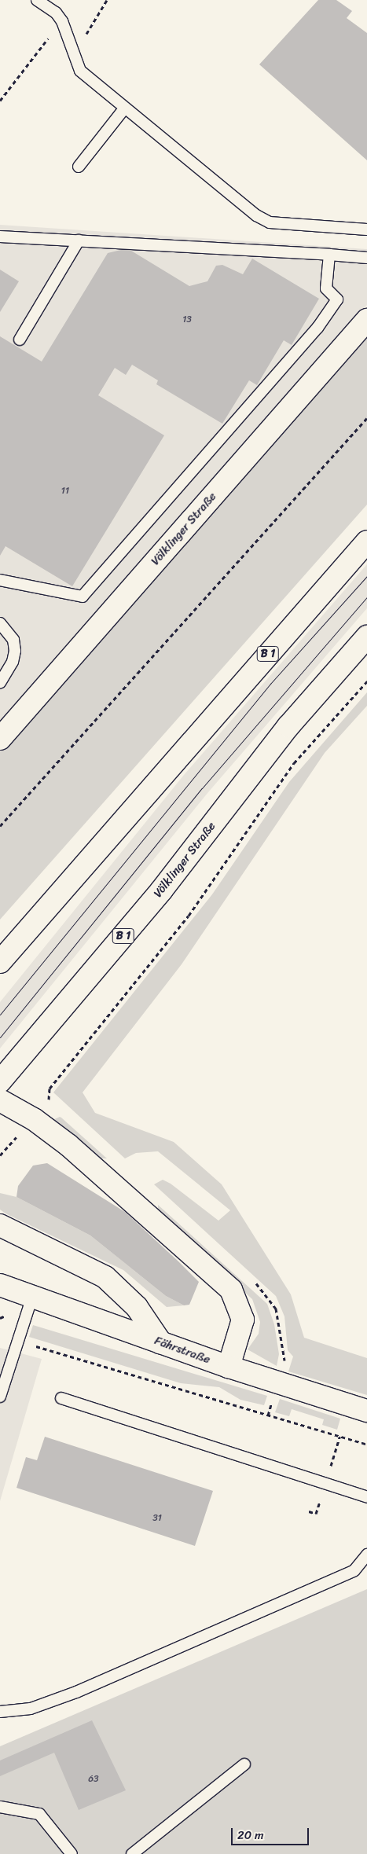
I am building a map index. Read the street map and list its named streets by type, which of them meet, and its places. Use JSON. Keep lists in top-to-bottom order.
{
  "streets": {
    "street": ["Völklinger Straße", "B 1", "Fährstraße"]
  },
  "house_numbers": [
    "13",
    "11",
    "31",
    "63"
  ],
  "scale_bar": "20 m"
}
